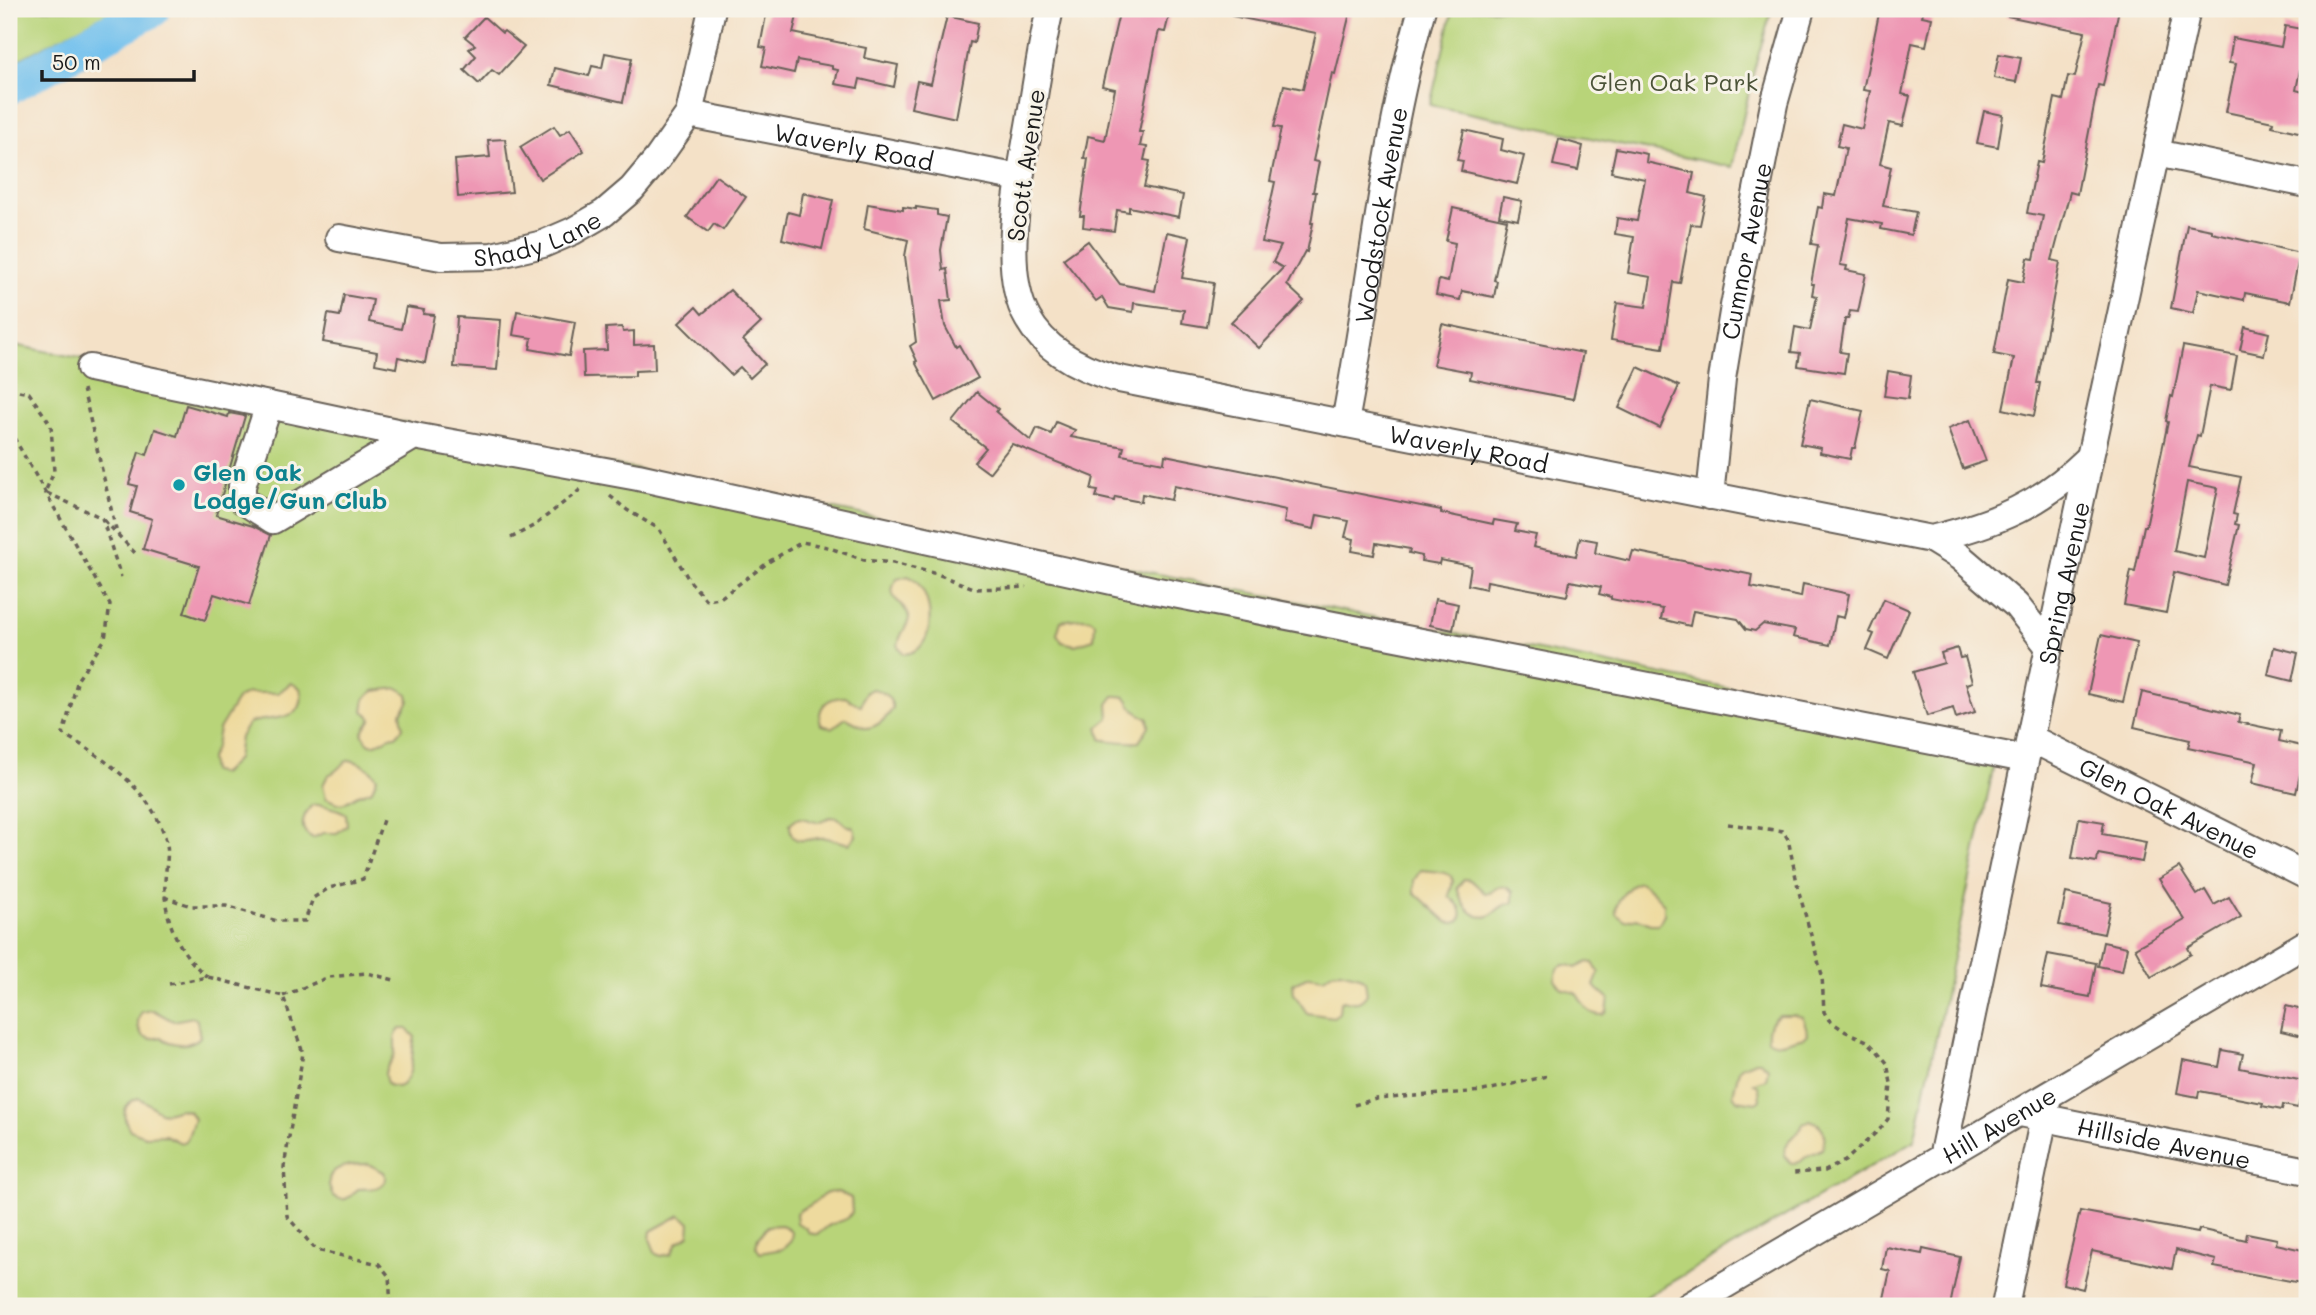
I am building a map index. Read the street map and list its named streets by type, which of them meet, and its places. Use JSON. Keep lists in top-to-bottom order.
{
  "streets": {
    "street": [
      "Waverly Road",
      "Scott Avenue",
      "Woodstock Avenue",
      "Shady Lane",
      "Cumnor Avenue",
      "Spring Avenue",
      "Glen Oak Avenue",
      "Hill Avenue",
      "Hillside Avenue"
    ]
  },
  "crossings": [
    ["Waverly Road", "Scott Avenue"],
    ["Waverly Road", "Woodstock Avenue"],
    ["Waverly Road", "Shady Lane"],
    ["Waverly Road", "Cumnor Avenue"],
    ["Waverly Road", "Spring Avenue"],
    ["Spring Avenue", "Glen Oak Avenue"],
    ["Spring Avenue", "Hill Avenue"],
    ["Hill Avenue", "Hillside Avenue"]
  ],
  "parks": ["Glen Oak Park"],
  "places": ["Glen Oak Lodge/Gun Club"],
  "scale_bar": "50 m"
}
